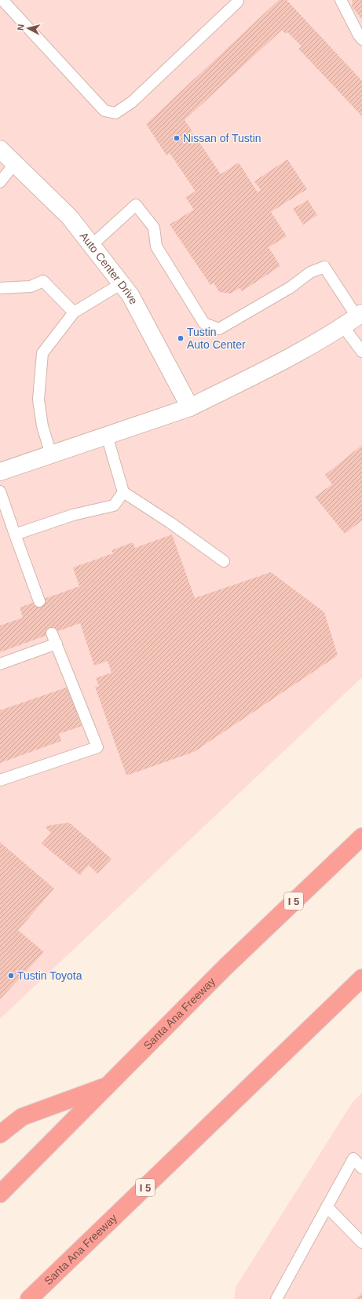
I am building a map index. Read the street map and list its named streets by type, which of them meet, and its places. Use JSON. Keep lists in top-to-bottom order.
{
  "streets": {
    "highway": ["I 5", "Santa Ana Freeway"],
    "street": ["Auto Center Drive"]
  },
  "places": ["Nissan of Tustin", "Tustin Auto Center", "Tustin Toyota"],
  "north": "left"
}
